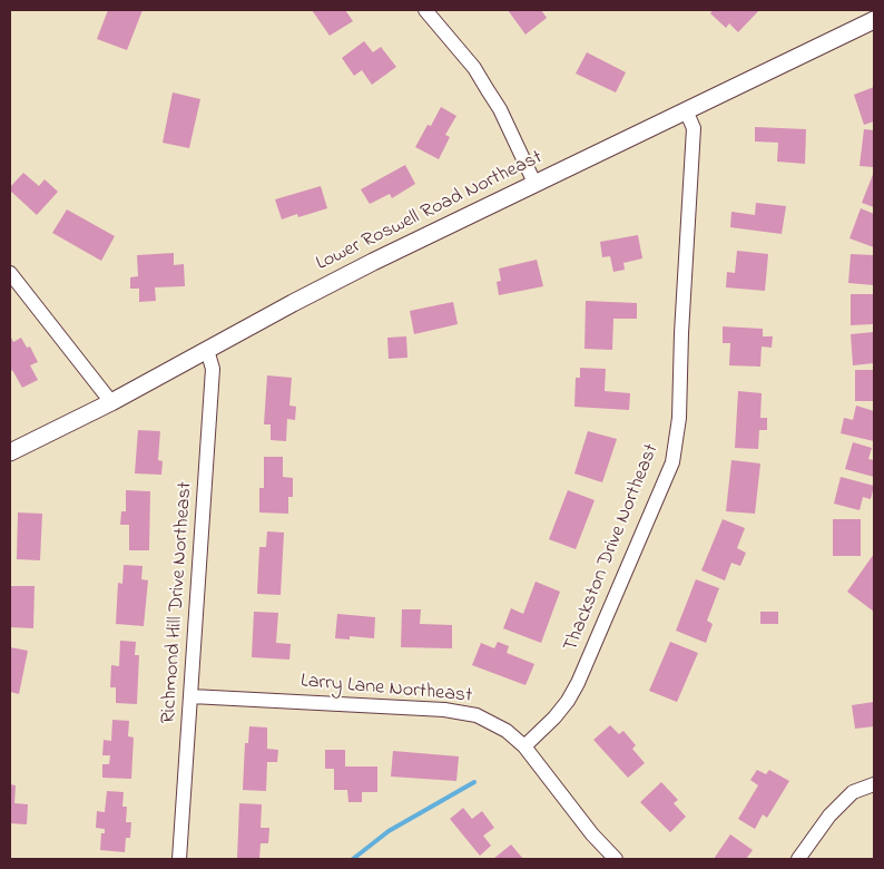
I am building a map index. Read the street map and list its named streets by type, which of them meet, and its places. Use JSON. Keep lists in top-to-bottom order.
{
  "streets": {
    "street": [
      "Lower Roswell Road Northeast",
      "Thackston Drive Northeast",
      "Richmond Hill Drive Northeast",
      "Larry Lane Northeast"
    ]
  },
  "crossings": [
    ["Lower Roswell Road Northeast", "Thackston Drive Northeast"],
    ["Lower Roswell Road Northeast", "Richmond Hill Drive Northeast"],
    ["Thackston Drive Northeast", "Larry Lane Northeast"],
    ["Richmond Hill Drive Northeast", "Larry Lane Northeast"]
  ]
}
